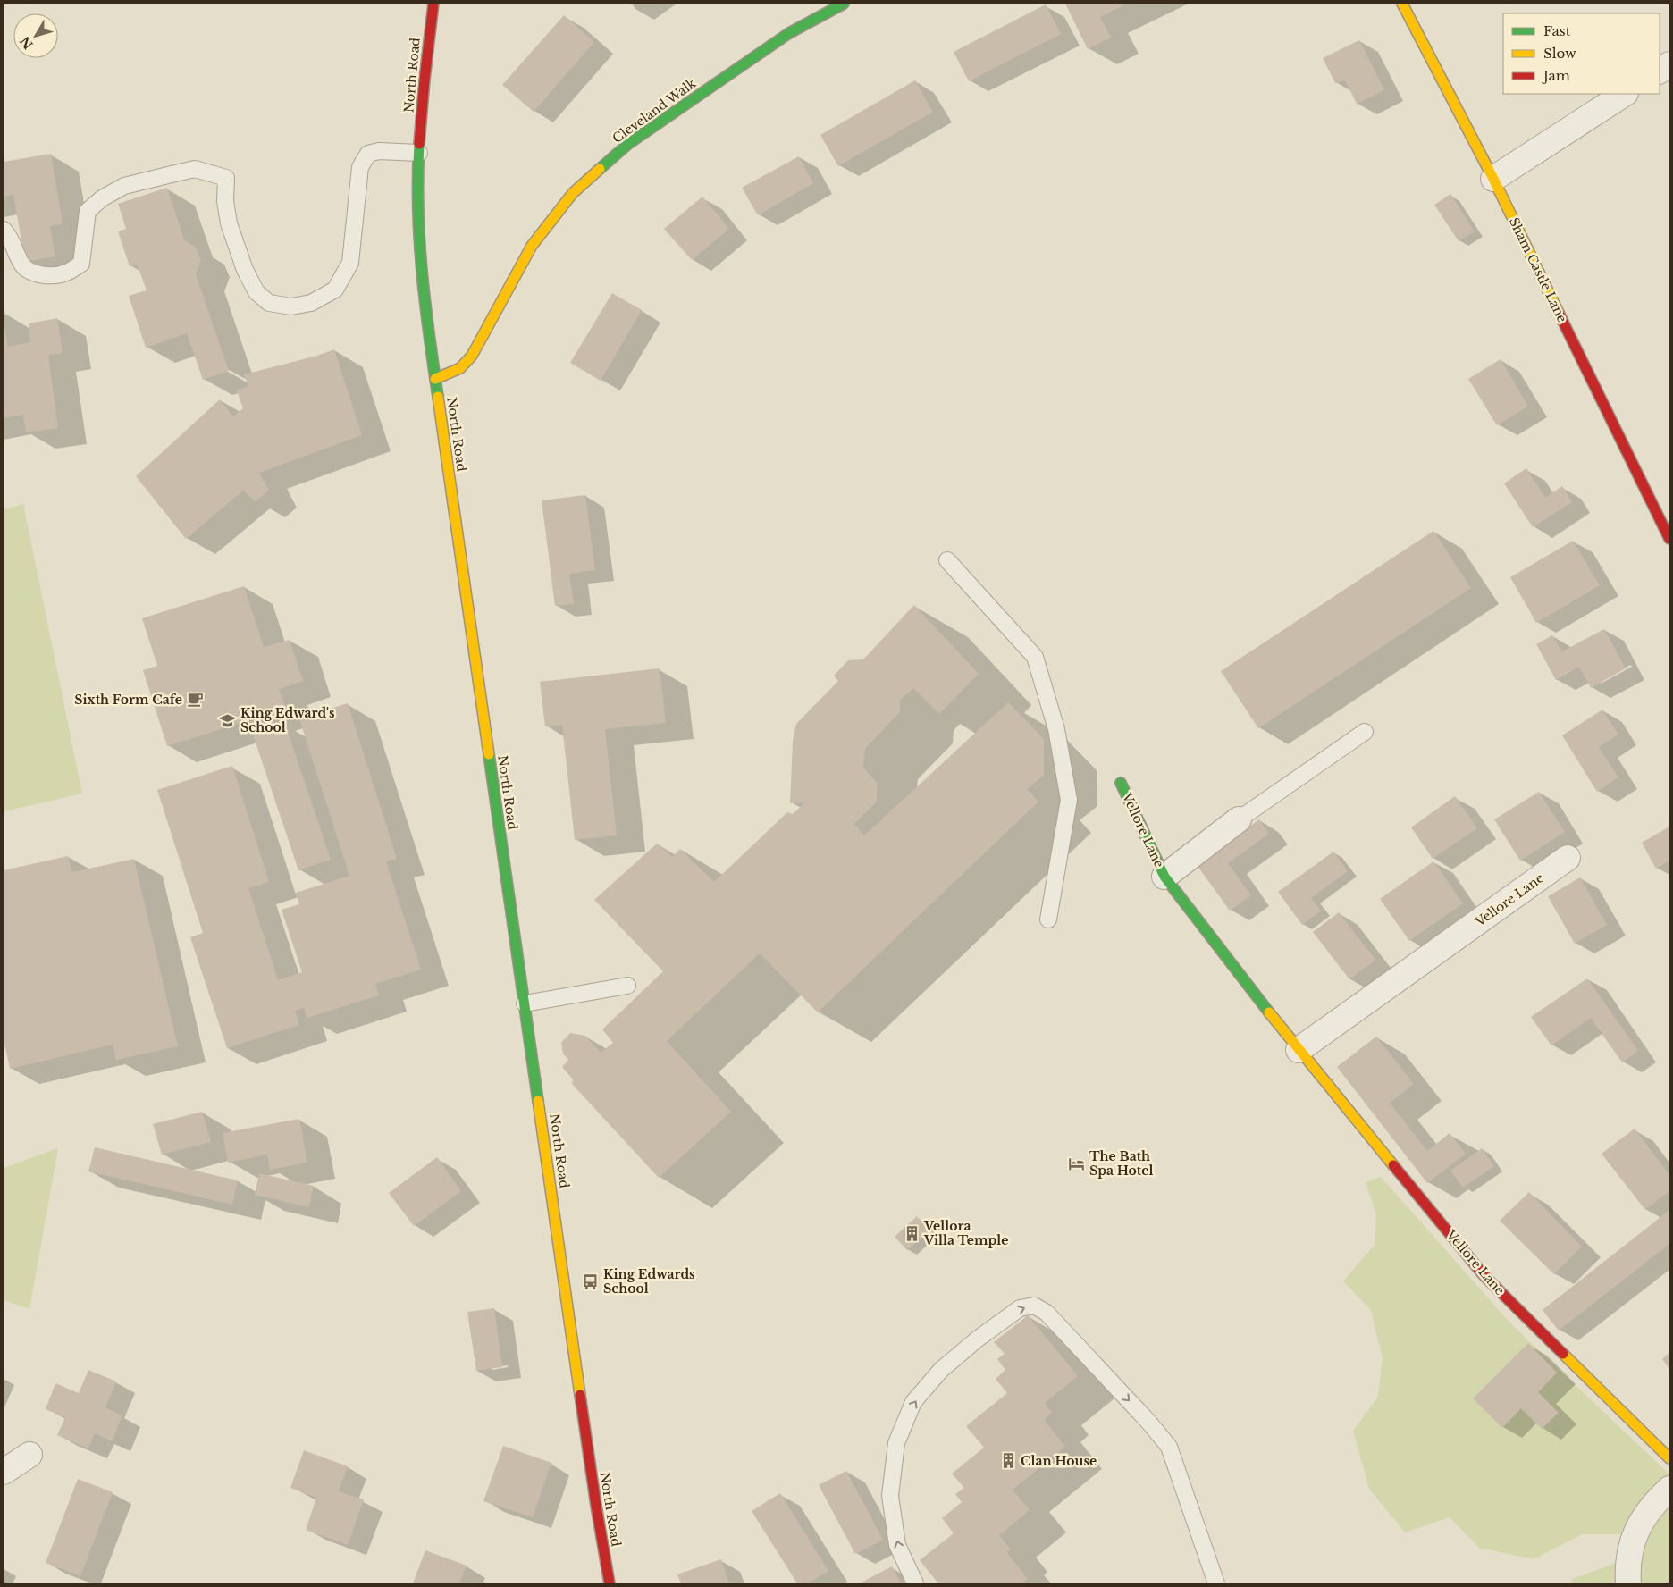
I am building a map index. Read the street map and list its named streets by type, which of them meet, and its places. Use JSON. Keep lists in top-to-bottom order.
{
  "streets": {
    "street": [
      "North Road",
      "Cleveland Walk",
      "Sham Castle Lane",
      "Vellore Lane"
    ]
  },
  "crossings": [
    ["North Road", "Cleveland Walk"]
  ],
  "places": {
    "cafe": ["Sixth Form Cafe"],
    "school or university": ["King Edward's School"],
    "hotel": ["The Bath Spa Hotel"],
    "building": ["Vellora Villa Temple", "Clan House"],
    "bus stop": ["King Edwards School"]
  },
  "legend": ["Fast", "Slow", "Jam"],
  "north": "bottom left"
}
